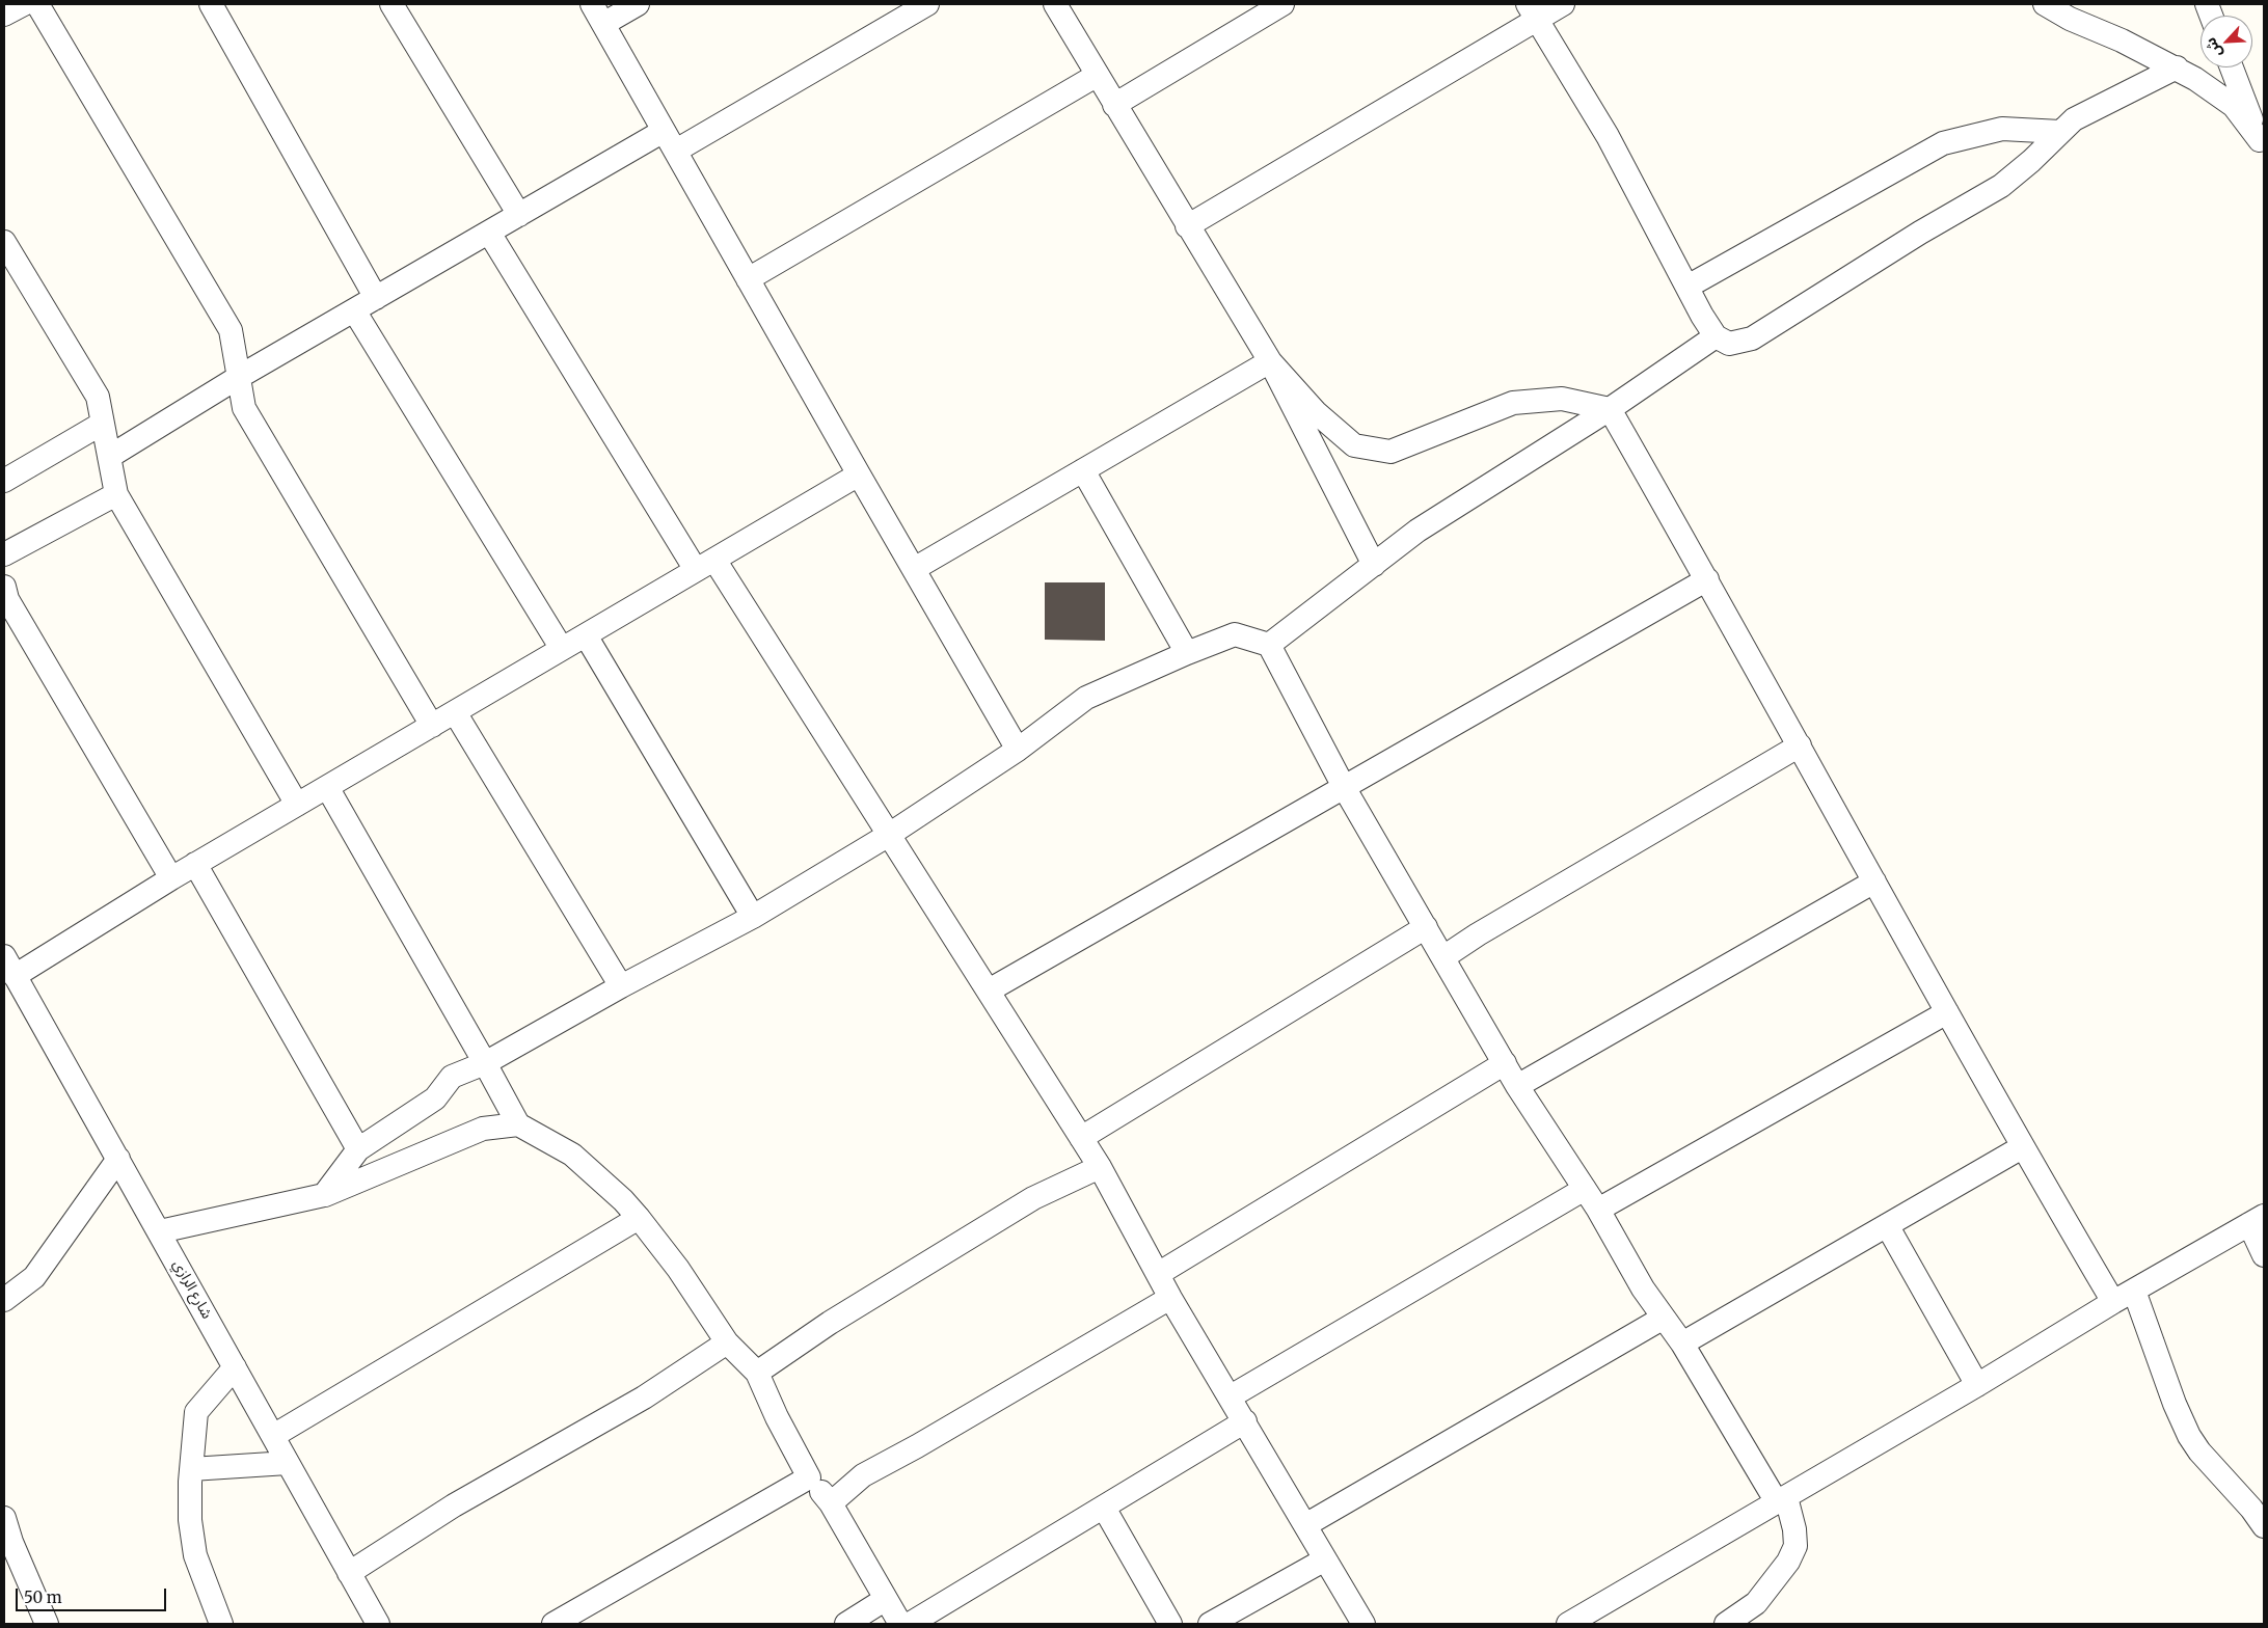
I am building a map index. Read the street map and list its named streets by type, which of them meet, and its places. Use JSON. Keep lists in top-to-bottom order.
{
  "streets": {
    "street": ["شارع الرازي"]
  },
  "scale_bar": "50 m",
  "north": "bottom left"
}
